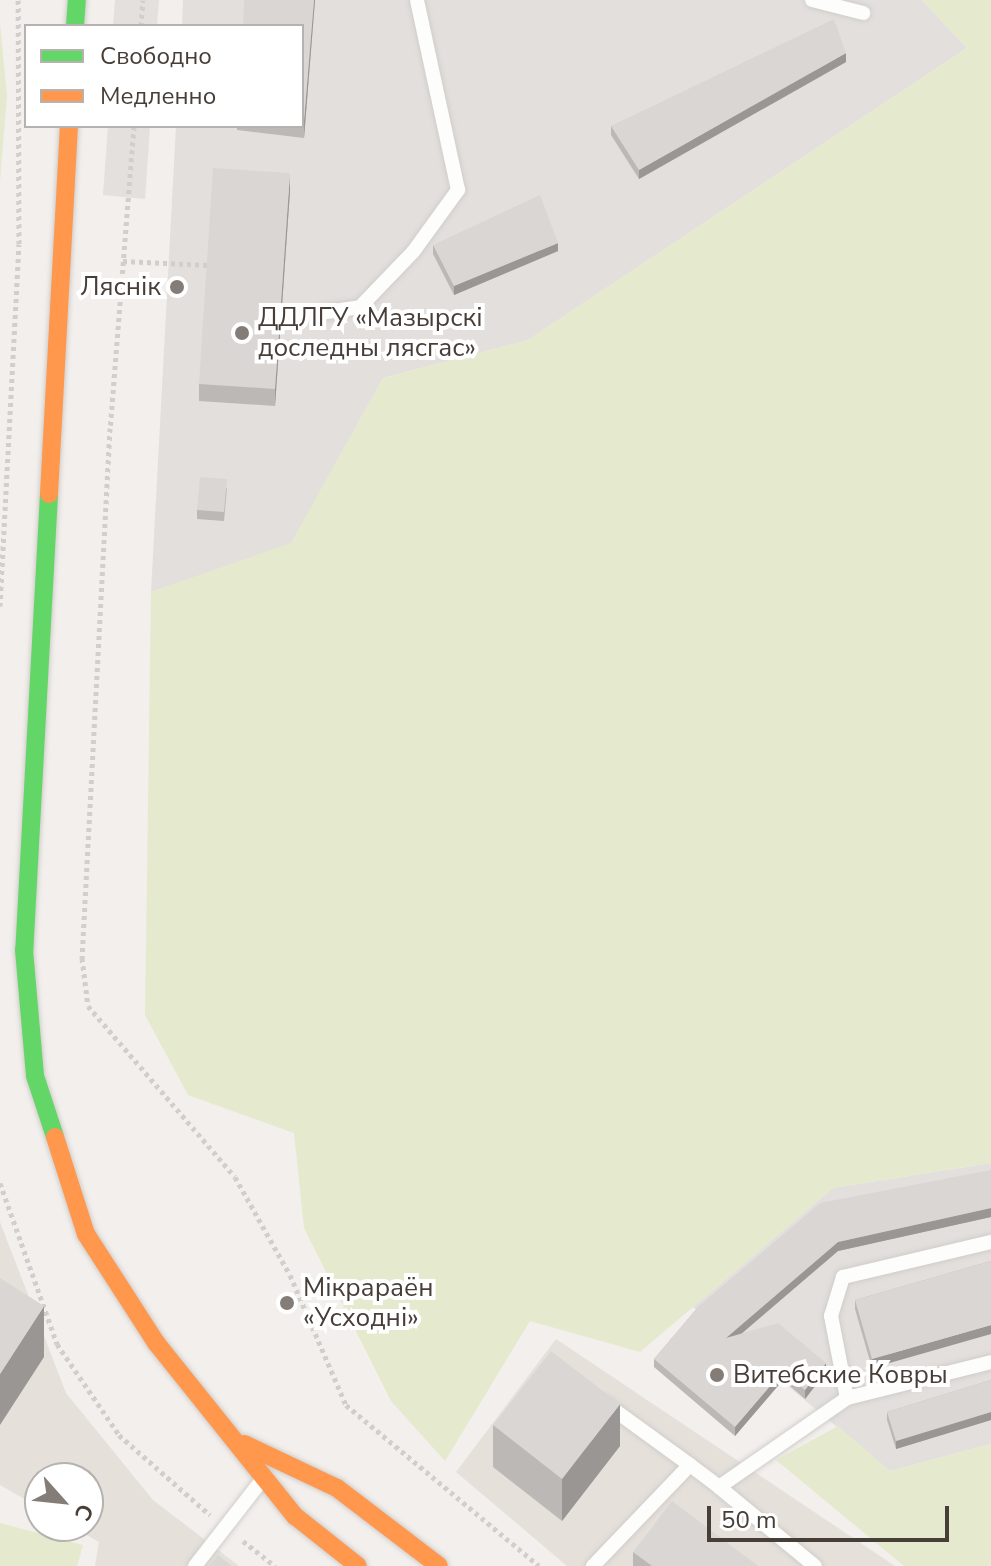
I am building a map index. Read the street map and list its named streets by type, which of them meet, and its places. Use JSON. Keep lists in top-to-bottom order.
{
  "places": [
    "Ляснік",
    "ДДЛГУ «Мазырскі доследны лясгас»",
    "Мікрараён «Усходні»",
    "Витебские Ковры"
  ],
  "legend": ["Свободно", "Медленно"],
  "scale_bar": "50 m",
  "north": "bottom right"
}
